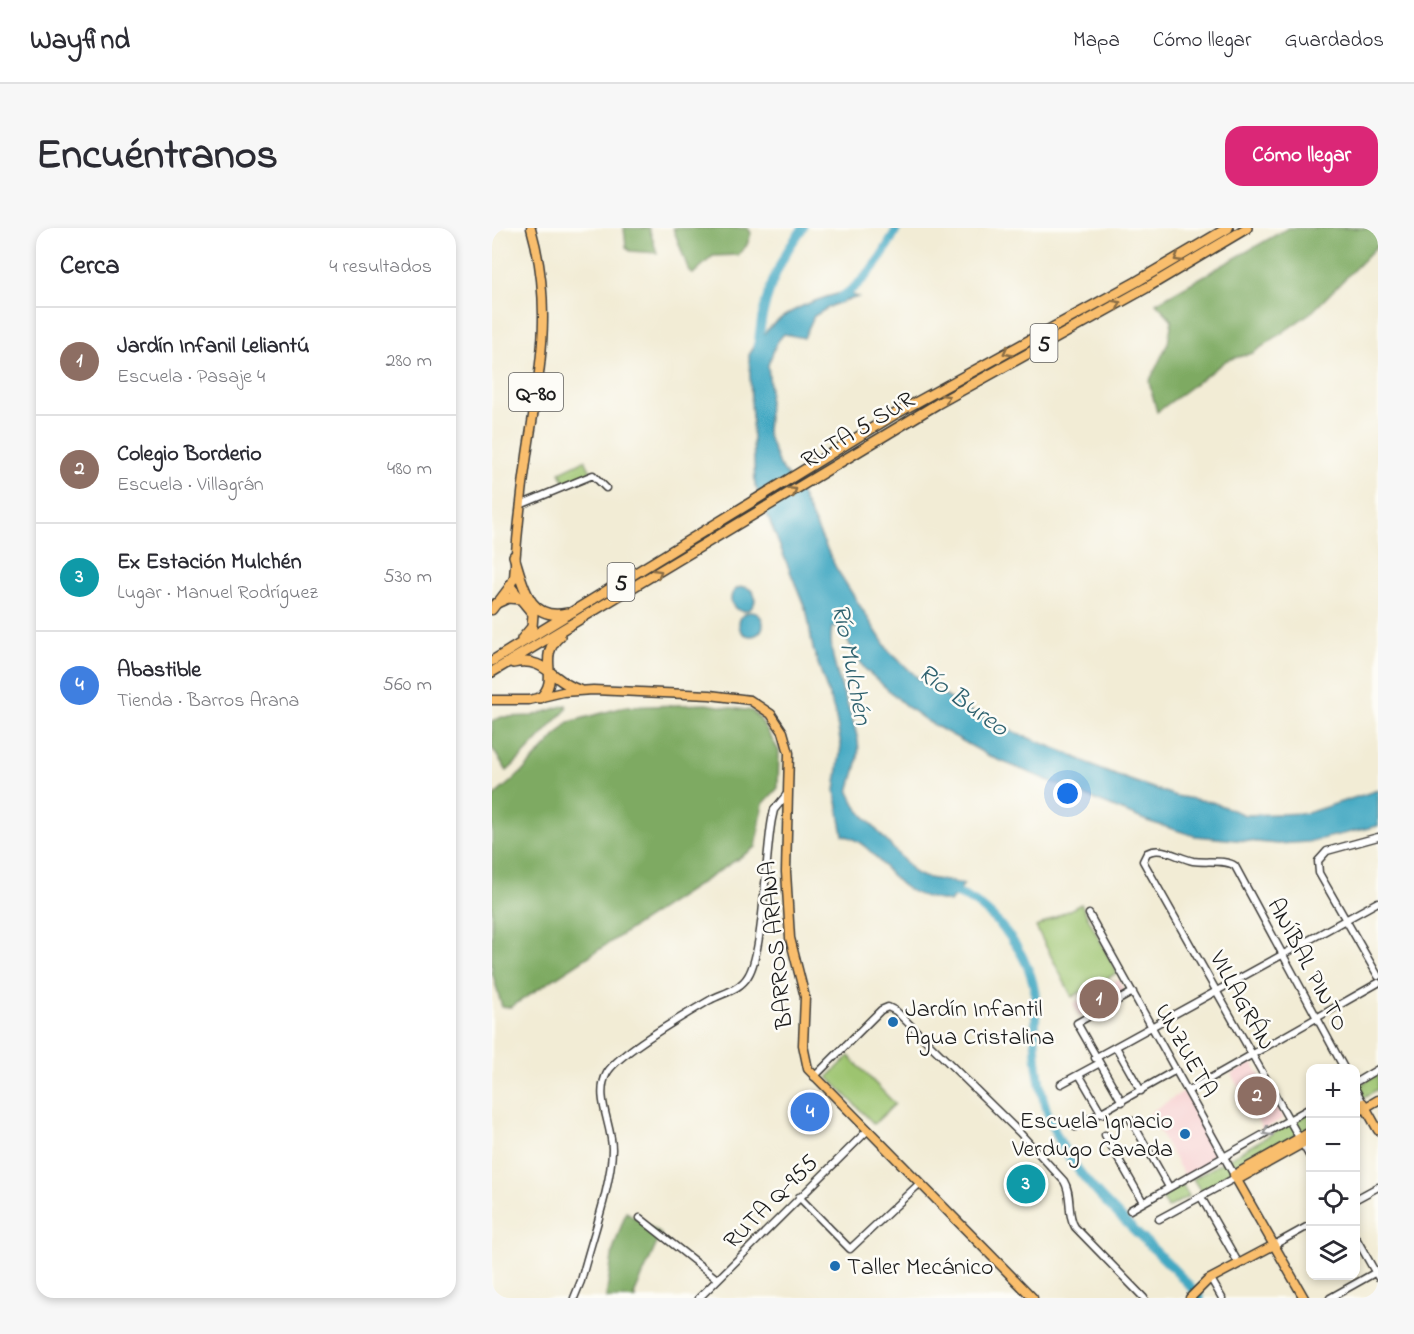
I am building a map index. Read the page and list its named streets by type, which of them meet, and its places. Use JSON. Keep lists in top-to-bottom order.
{
  "streets": {
    "highway": ["5", "RUTA 5 SUR"],
    "main road": ["Q-80", "BARROS ARANA", "UNZUETA"],
    "street": ["ANÍBAL PINTO", "VILLAGRÁN", "RUTA Q-955"]
  },
  "crossings": [
    ["BARROS ARANA", "RUTA Q-955"],
    ["ANÍBAL PINTO", "VILLAGRÁN"]
  ],
  "water": ["Río Mulchén", "Río Bureo"],
  "places": ["Jardín Infantil Agua Cristalina", "Escuela Ignacio Verdugo Cavada", "Taller Mecánico"],
  "page": {
    "header": "Wayfind",
    "nav": ["Mapa", "Cómo llegar", "Guardados"],
    "title": "Encuéntranos",
    "buttons": "Cómo llegar",
    "heading": ["Cerca", "4 resultados"],
    "list": [
      {
        "mark": "1",
        "name": "Jardín Infanil Leliantú",
        "note": "Escuela · Pasaje 4",
        "value": "280 m"
      },
      {
        "mark": "2",
        "name": "Colegio Borderio",
        "note": "Escuela · Villagrán",
        "value": "480 m"
      },
      {
        "mark": "3",
        "name": "Ex Estación Mulchén",
        "note": "Lugar · Manuel Rodríguez",
        "value": "530 m"
      },
      {
        "mark": "4",
        "name": "Abastible",
        "note": "Tienda · Barros Arana",
        "value": "560 m"
      }
    ],
    "pins": [
      "1",
      "2",
      "4",
      "3"
    ],
    "map_buttons": ["+", "−"]
  }
}
